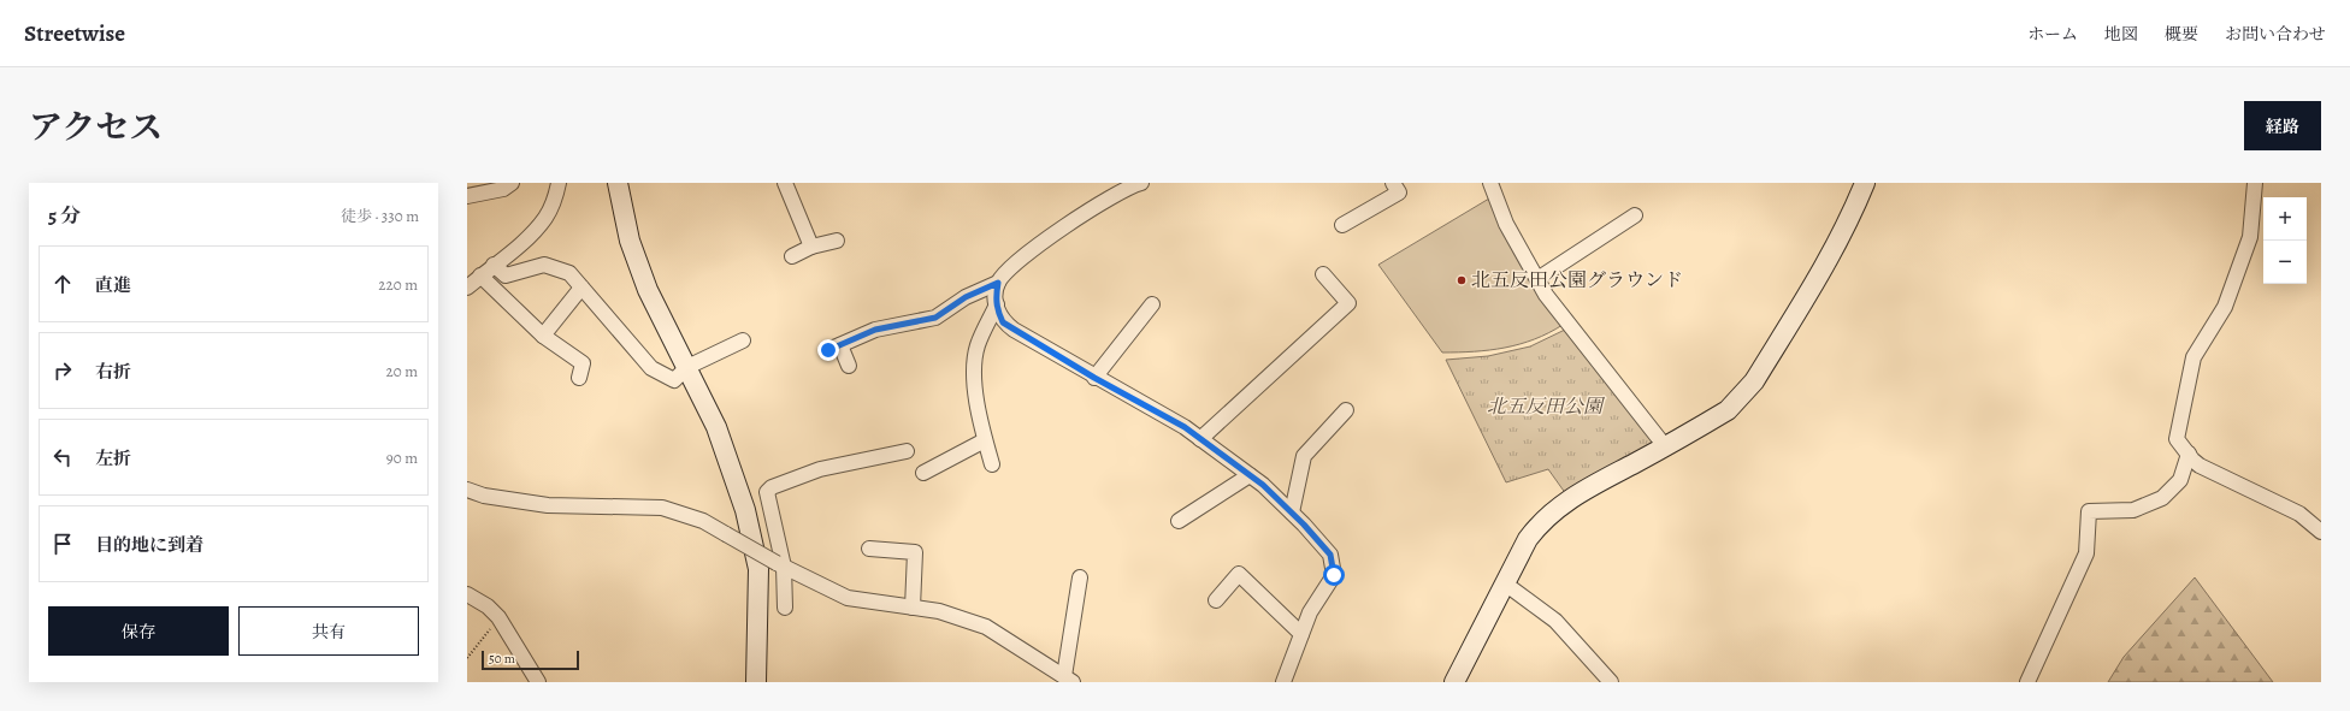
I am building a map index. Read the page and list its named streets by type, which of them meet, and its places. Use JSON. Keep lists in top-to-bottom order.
{
  "parks": ["北五反田公園"],
  "places": ["北五反田公園グラウンド"],
  "scale_bar": "50 m",
  "page": {
    "header": "Streetwise",
    "nav": [
      "ホーム",
      "地図",
      "概要",
      "お問い合わせ"
    ],
    "title": "アクセス",
    "buttons": [
      "経路",
      ["保存", "共有"]
    ],
    "heading": ["5 分", "徒歩 · 330 m"],
    "map_buttons": ["+", "−"],
    "list": [
      ["直進", "220 m"],
      ["右折", "20 m"],
      ["左折", "90 m"],
      "目的地に到着"
    ],
    "scale": "50 m"
  }
}
